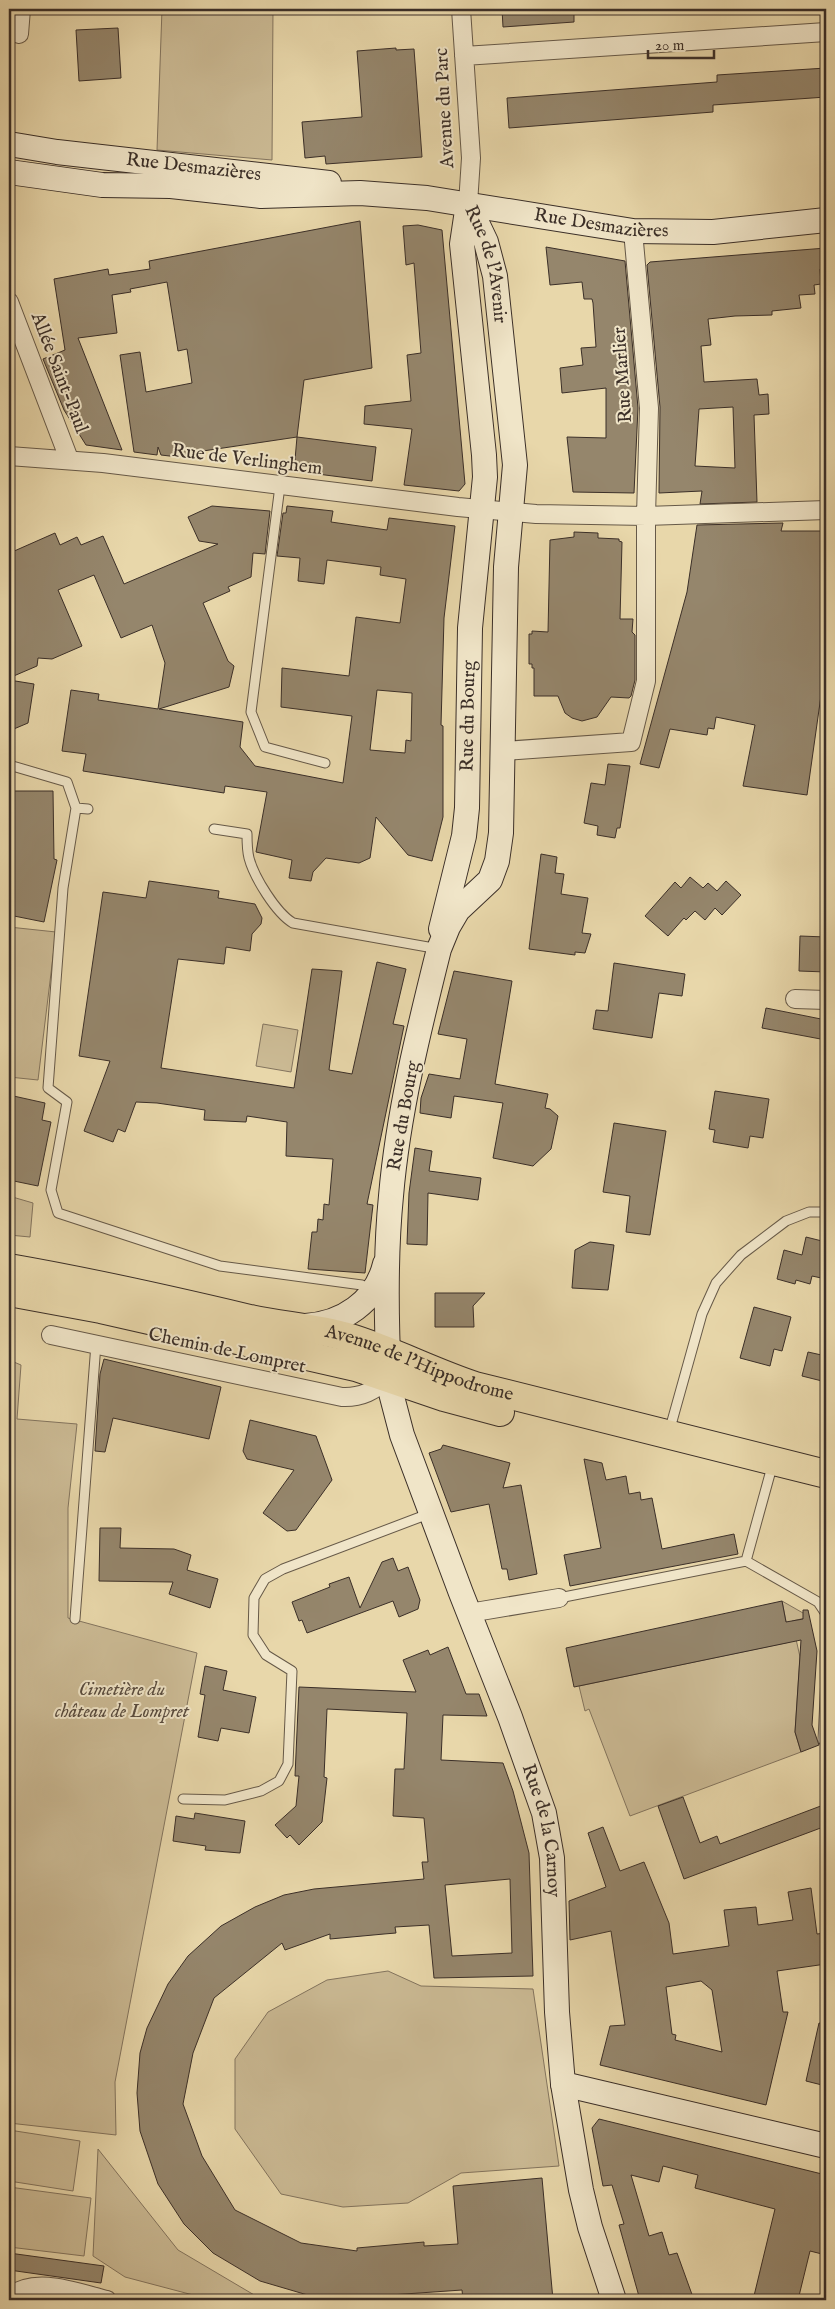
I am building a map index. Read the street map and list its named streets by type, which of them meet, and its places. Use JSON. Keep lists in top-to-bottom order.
{
  "streets": {
    "main road": ["Avenue de l'Hippodrome"],
    "street": [
      "Avenue du Parc",
      "Rue Desmazières",
      "Rue de l'Avenir",
      "Allée Saint-Paul",
      "Rue Marlier",
      "Rue de Verlinghem",
      "Rue du Bourg",
      "Chemin de Lompret",
      "Rue de la Carnoy"
    ]
  },
  "crossings": [
    ["Avenue du Parc", "Rue Desmazières"],
    ["Avenue du Parc", "Rue de l'Avenir"],
    ["Rue Desmazières", "Rue de l'Avenir"],
    ["Rue Desmazières", "Rue Marlier"],
    ["Rue de l'Avenir", "Rue de Verlinghem"],
    ["Rue de l'Avenir", "Rue du Bourg"],
    ["Allée Saint-Paul", "Rue de Verlinghem"],
    ["Rue Marlier", "Rue du Bourg"],
    ["Rue de Verlinghem", "Rue du Bourg"],
    ["Rue du Bourg", "Chemin de Lompret"],
    ["Rue du Bourg", "Avenue de l'Hippodrome"],
    ["Rue du Bourg", "Rue de la Carnoy"],
    ["Chemin de Lompret", "Avenue de l'Hippodrome"],
    ["Chemin de Lompret", "Rue de la Carnoy"],
    ["Avenue de l'Hippodrome", "Rue de la Carnoy"]
  ],
  "parks": ["Cimetière du château de Lompret"],
  "scale_bar": "20 m"
}
